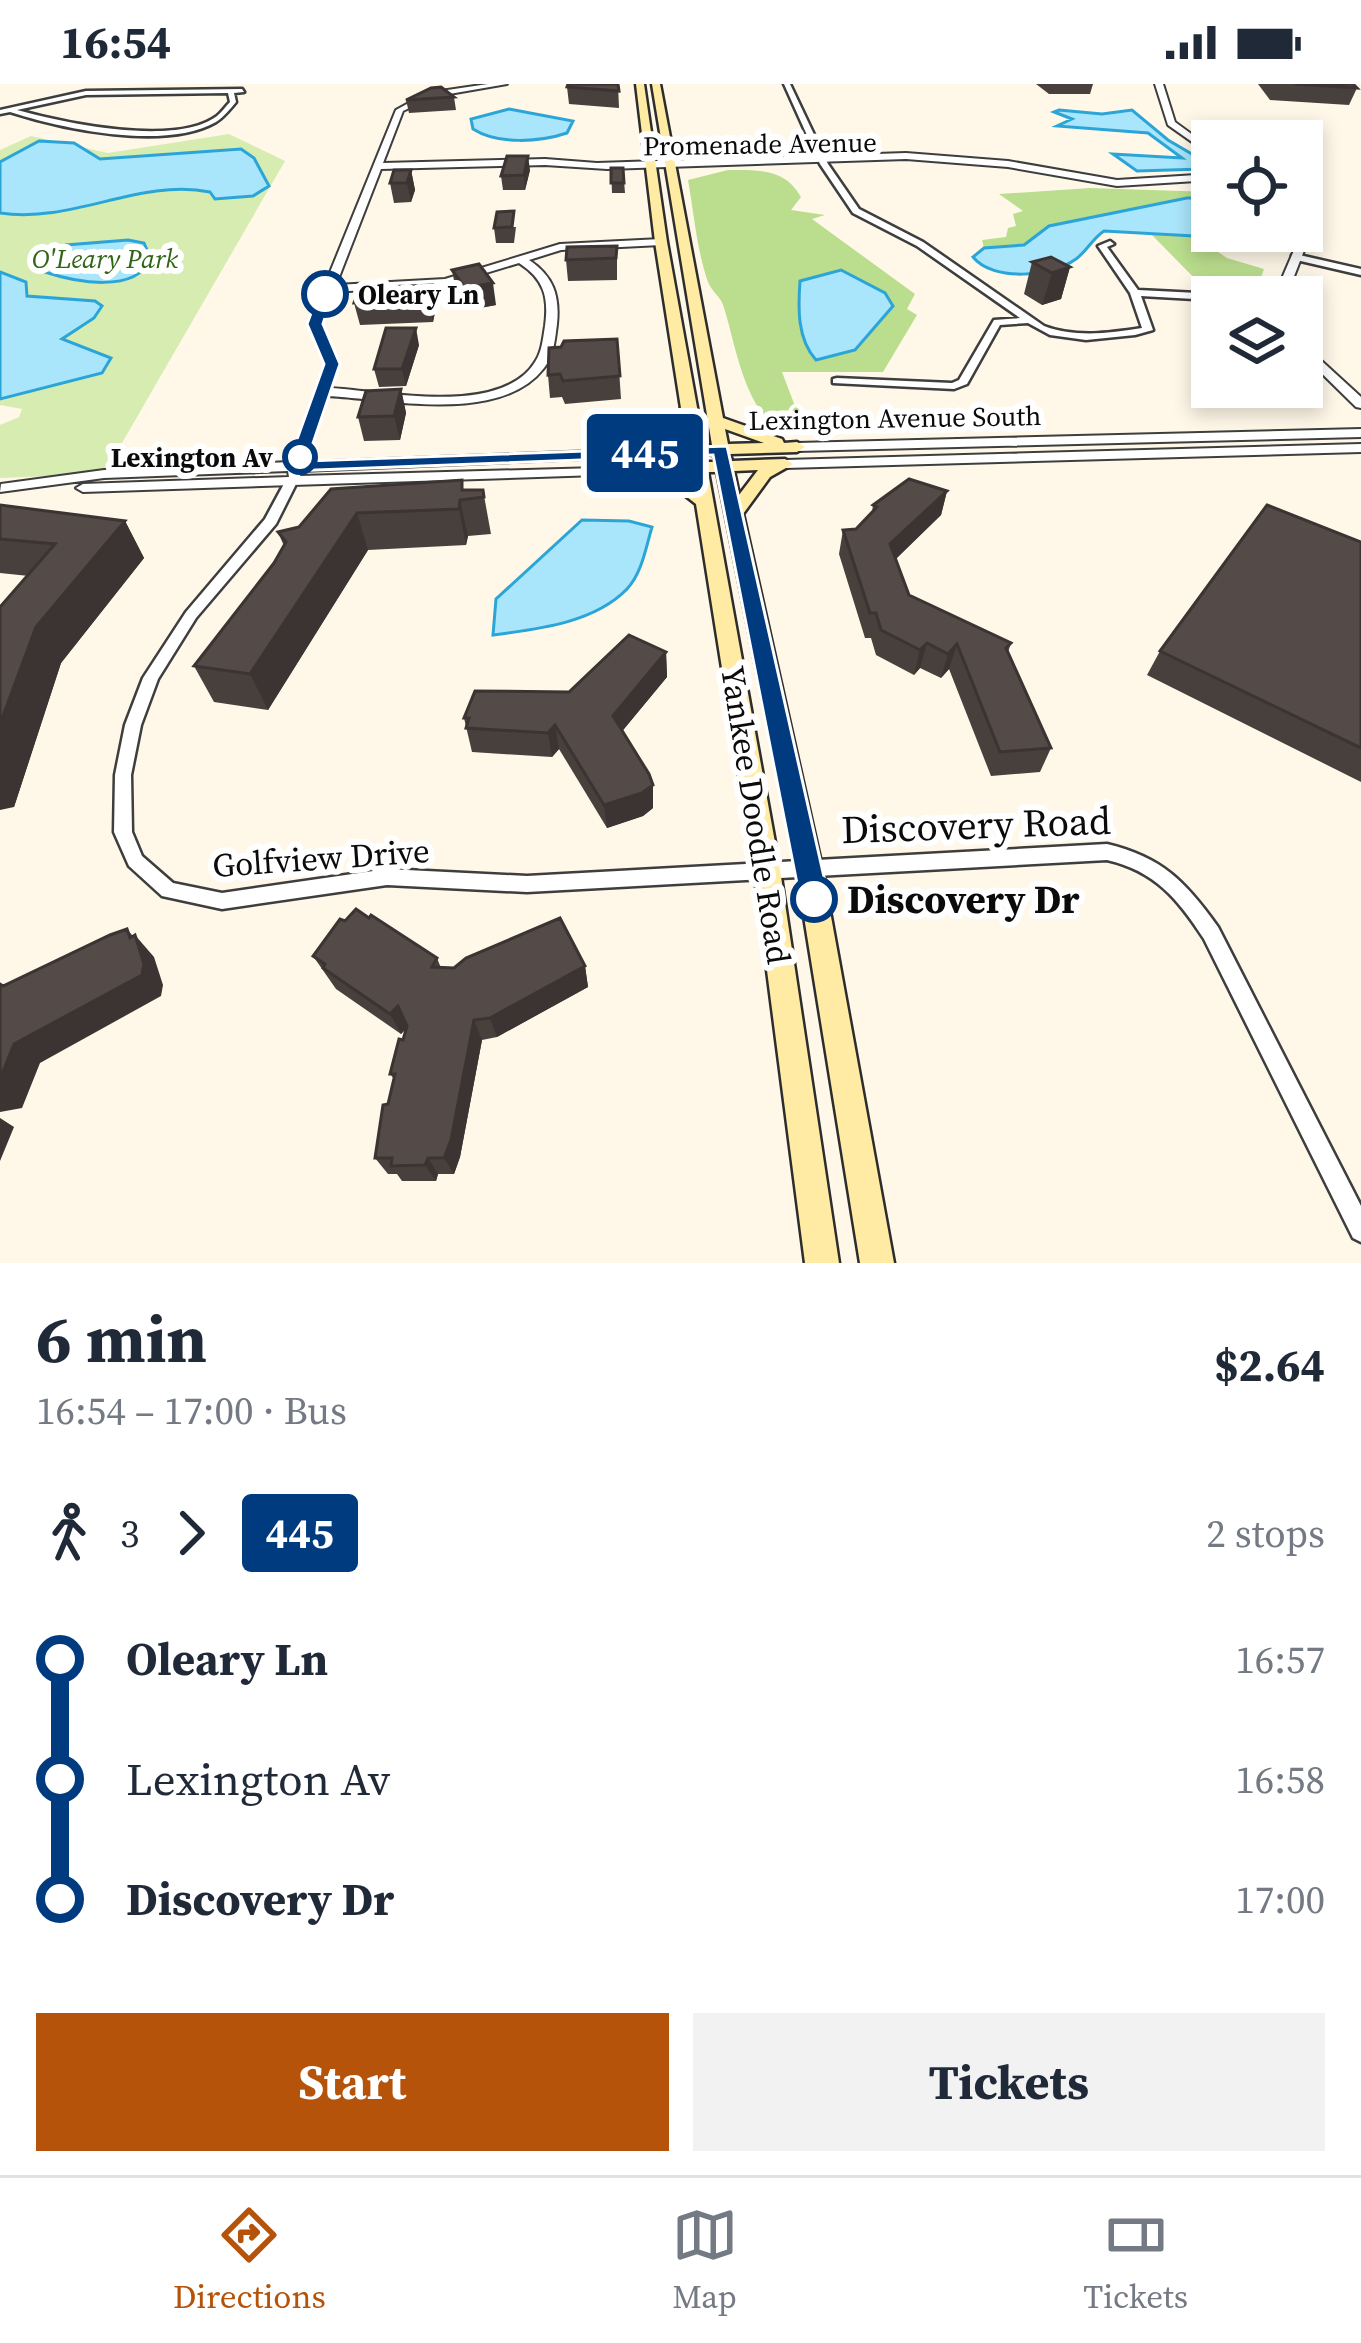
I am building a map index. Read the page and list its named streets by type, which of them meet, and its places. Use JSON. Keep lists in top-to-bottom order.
{
  "streets": {
    "main road": ["Lexington Avenue South", "Yankee Doodle Road"],
    "street": ["Promenade Avenue", "Discovery Road", "Golfview Drive"]
  },
  "crossings": [
    ["Promenade Avenue", "Yankee Doodle Road"],
    ["Lexington Avenue South", "Yankee Doodle Road"],
    ["Lexington Avenue South", "Golfview Drive"],
    ["Yankee Doodle Road", "Discovery Road"],
    ["Yankee Doodle Road", "Golfview Drive"],
    ["Discovery Road", "Golfview Drive"]
  ],
  "parks": ["O'Leary Park"],
  "places": ["Oleary Ln", "Lexington Av", "Discovery Dr"],
  "lines": ["bus line 445"],
  "page": {
    "status": "16:54",
    "on_map": "445",
    "heading": ["6 min", "16:54 – 17:00 · Bus", "$2.64"],
    "legs": ["3", "445", "2 stops"],
    "list": [
      {
        "name": "Oleary Ln",
        "value": "16:57"
      },
      {
        "name": "Lexington Av",
        "value": "16:58"
      },
      {
        "name": "Discovery Dr",
        "value": "17:00"
      }
    ],
    "buttons": ["Start", "Tickets"],
    "tabs": ["Directions", "Map", "Tickets"]
  }
}
